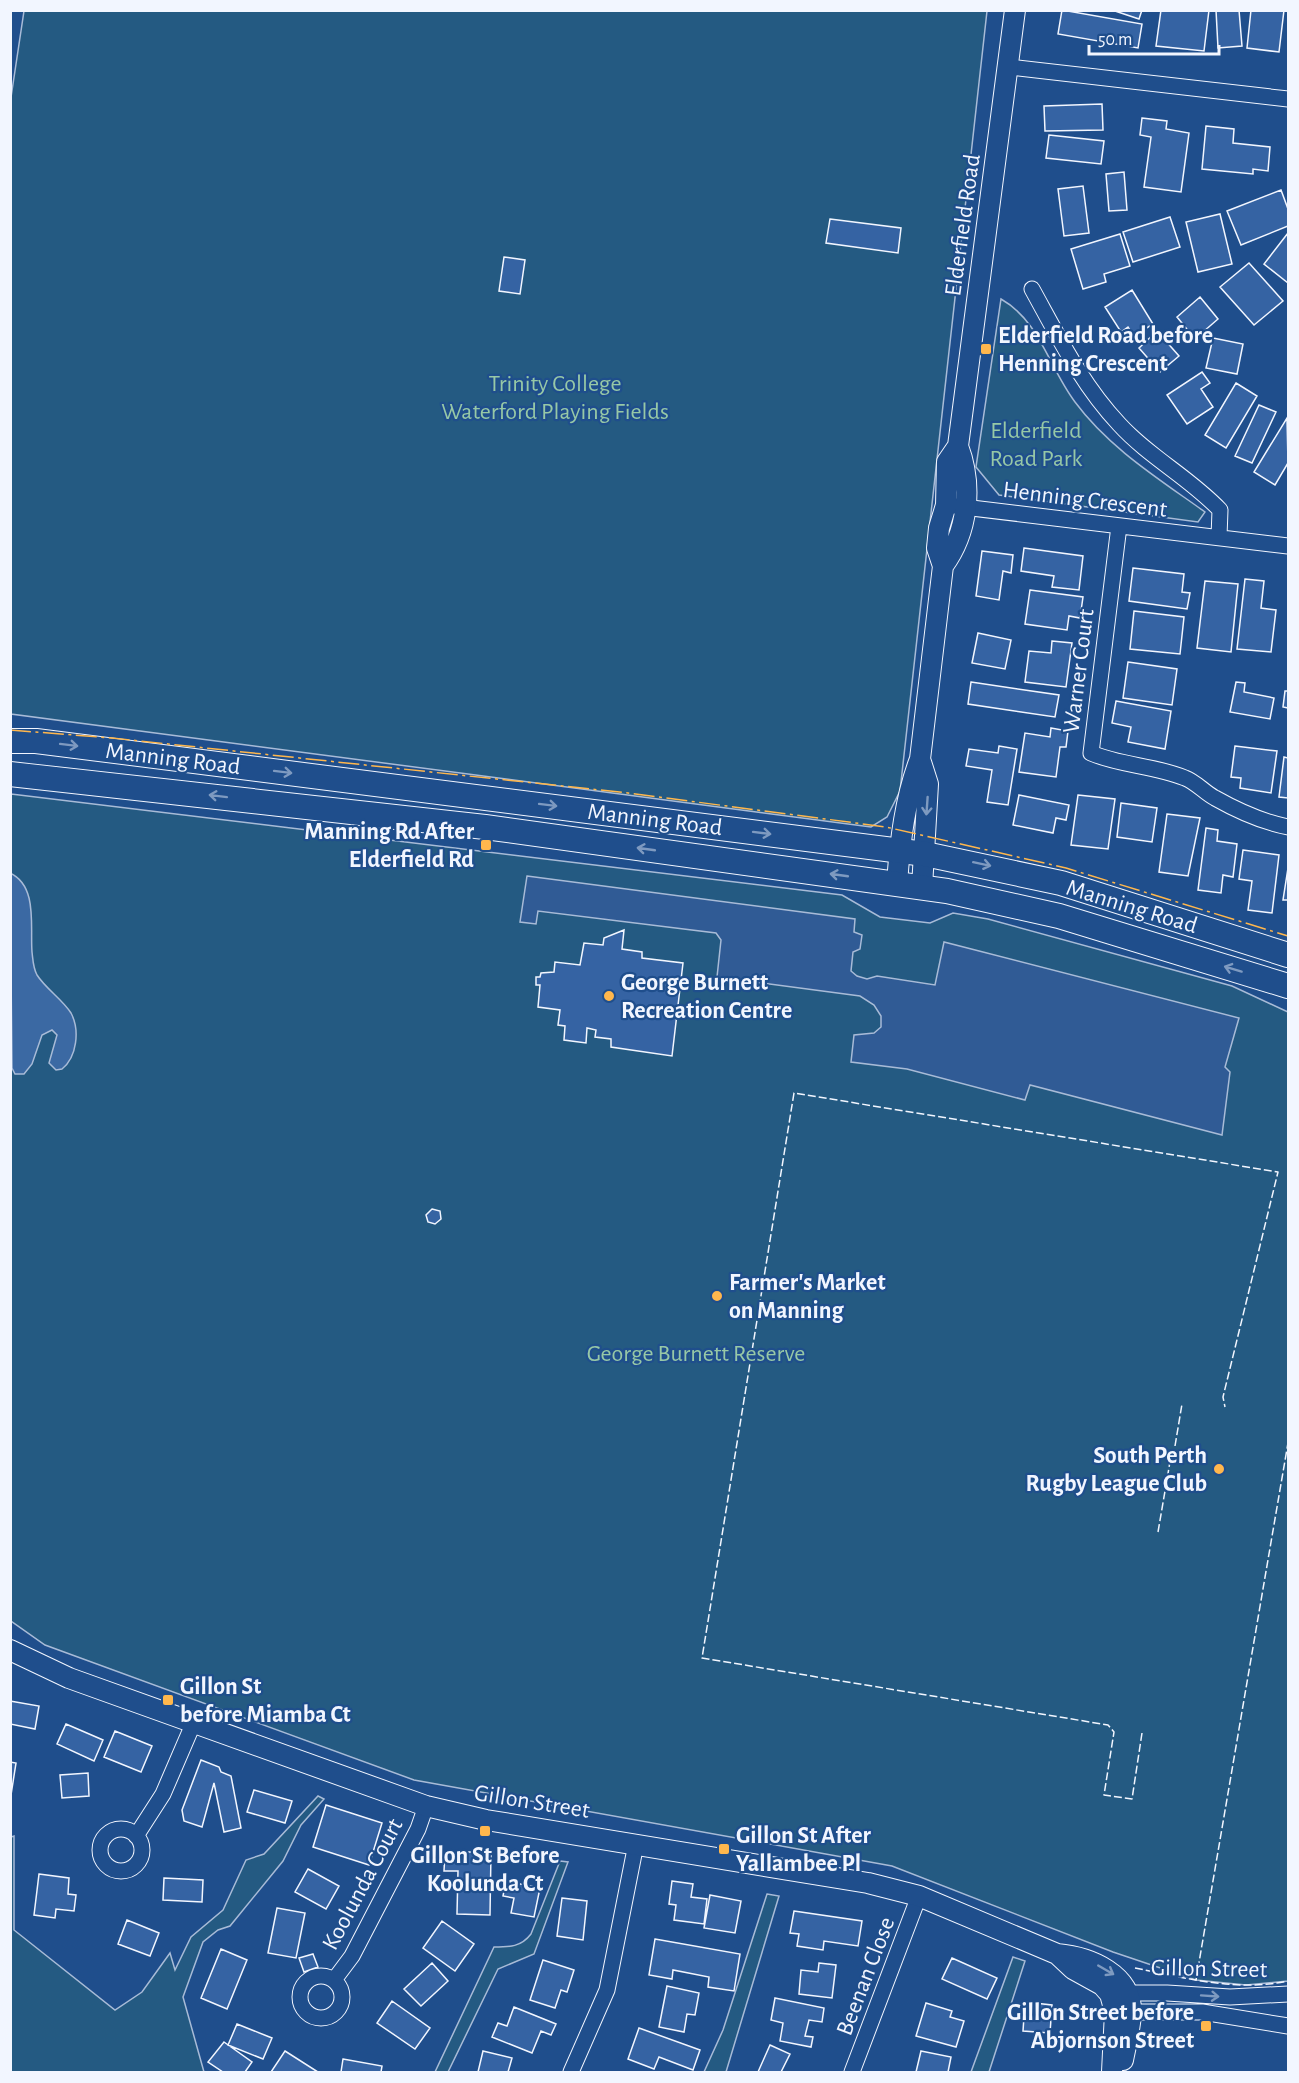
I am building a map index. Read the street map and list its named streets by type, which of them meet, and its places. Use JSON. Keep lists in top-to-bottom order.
{
  "streets": {
    "main road": ["Manning Road"],
    "street": [
      "Elderfield Road",
      "Henning Crescent",
      "Warner Court",
      "Gillon Street",
      "Koolunda Court",
      "Beenan Close"
    ]
  },
  "crossings": [
    ["Elderfield Road", "Henning Crescent"],
    ["Elderfield Road", "Manning Road"],
    ["Henning Crescent", "Warner Court"],
    ["Gillon Street", "Koolunda Court"],
    ["Gillon Street", "Beenan Close"]
  ],
  "parks": ["Trinity College Waterford Playing Fields", "Elderfield Road Park", "George Burnett Reserve"],
  "places": {
    "transit": [
      "Elderfield Road before Henning Crescent",
      "Manning Rd After Elderfield Rd",
      "Gillon St before Miamba Ct",
      "Gillon St Before Koolunda Ct",
      "Gillon St After Yallambee Pl",
      "Gillon Street before Abjornson Street"
    ],
    "other": ["George Burnett Recreation Centre", "Farmer's Market on Manning", "South Perth Rugby League Club"]
  },
  "scale_bar": "50 m"
}
